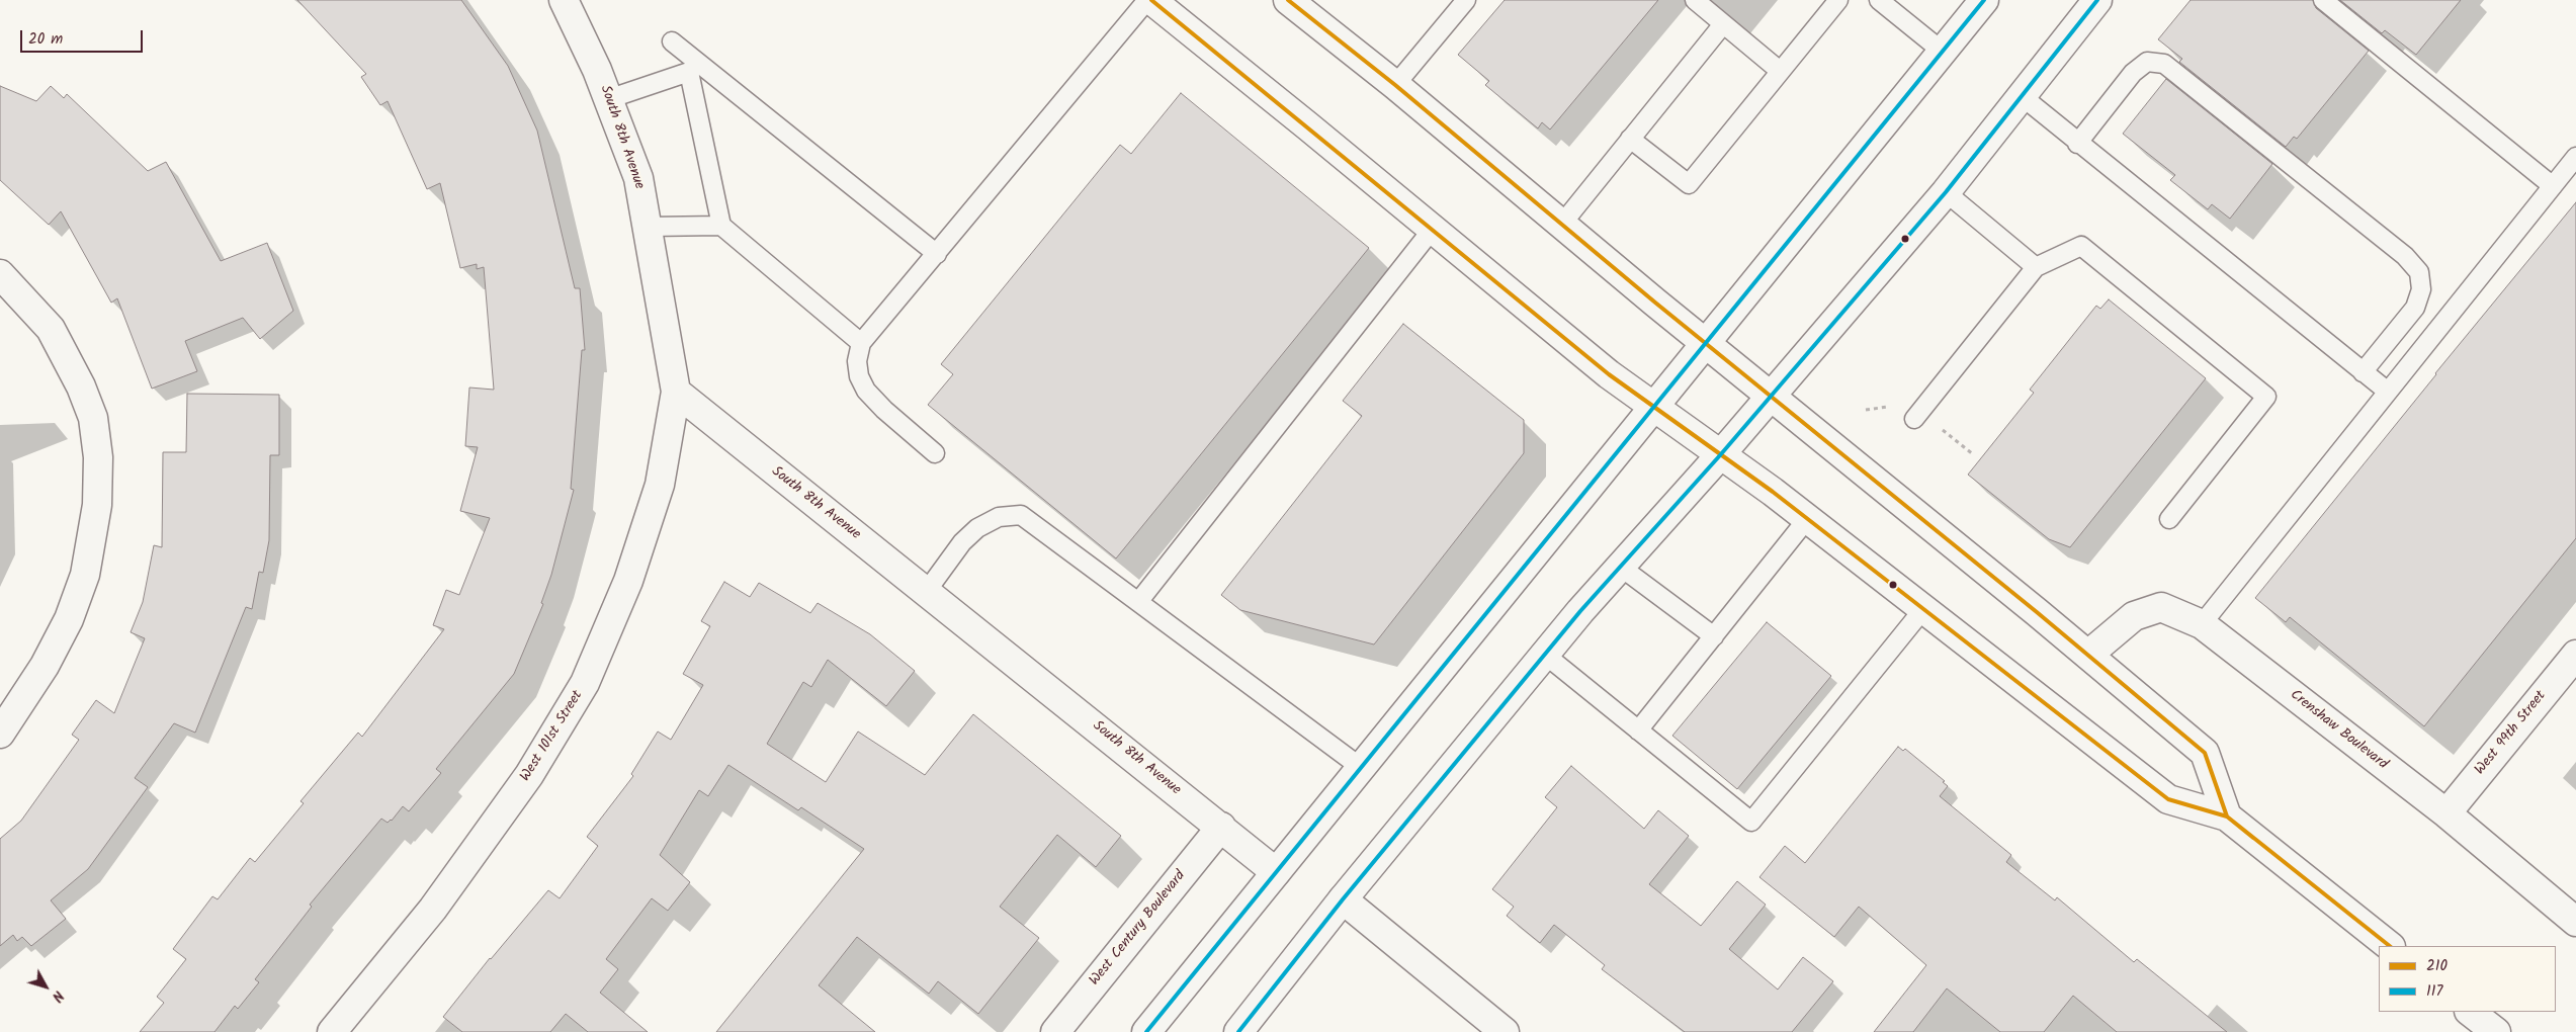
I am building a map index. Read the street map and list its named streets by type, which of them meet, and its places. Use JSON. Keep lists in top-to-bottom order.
{
  "streets": {
    "main road": [
      "South 8th Avenue",
      "Crenshaw Boulevard",
      "West 99th Street",
      "West 101st Street",
      "West Century Boulevard"
    ]
  },
  "crossings": [
    ["South 8th Avenue", "West 101st Street"],
    ["South 8th Avenue", "West Century Boulevard"],
    ["Crenshaw Boulevard", "West 99th Street"]
  ],
  "lines": ["transit line 210", "transit line 117"],
  "legend": ["210", "117"],
  "scale_bar": "20 m",
  "north": "bottom right"
}
